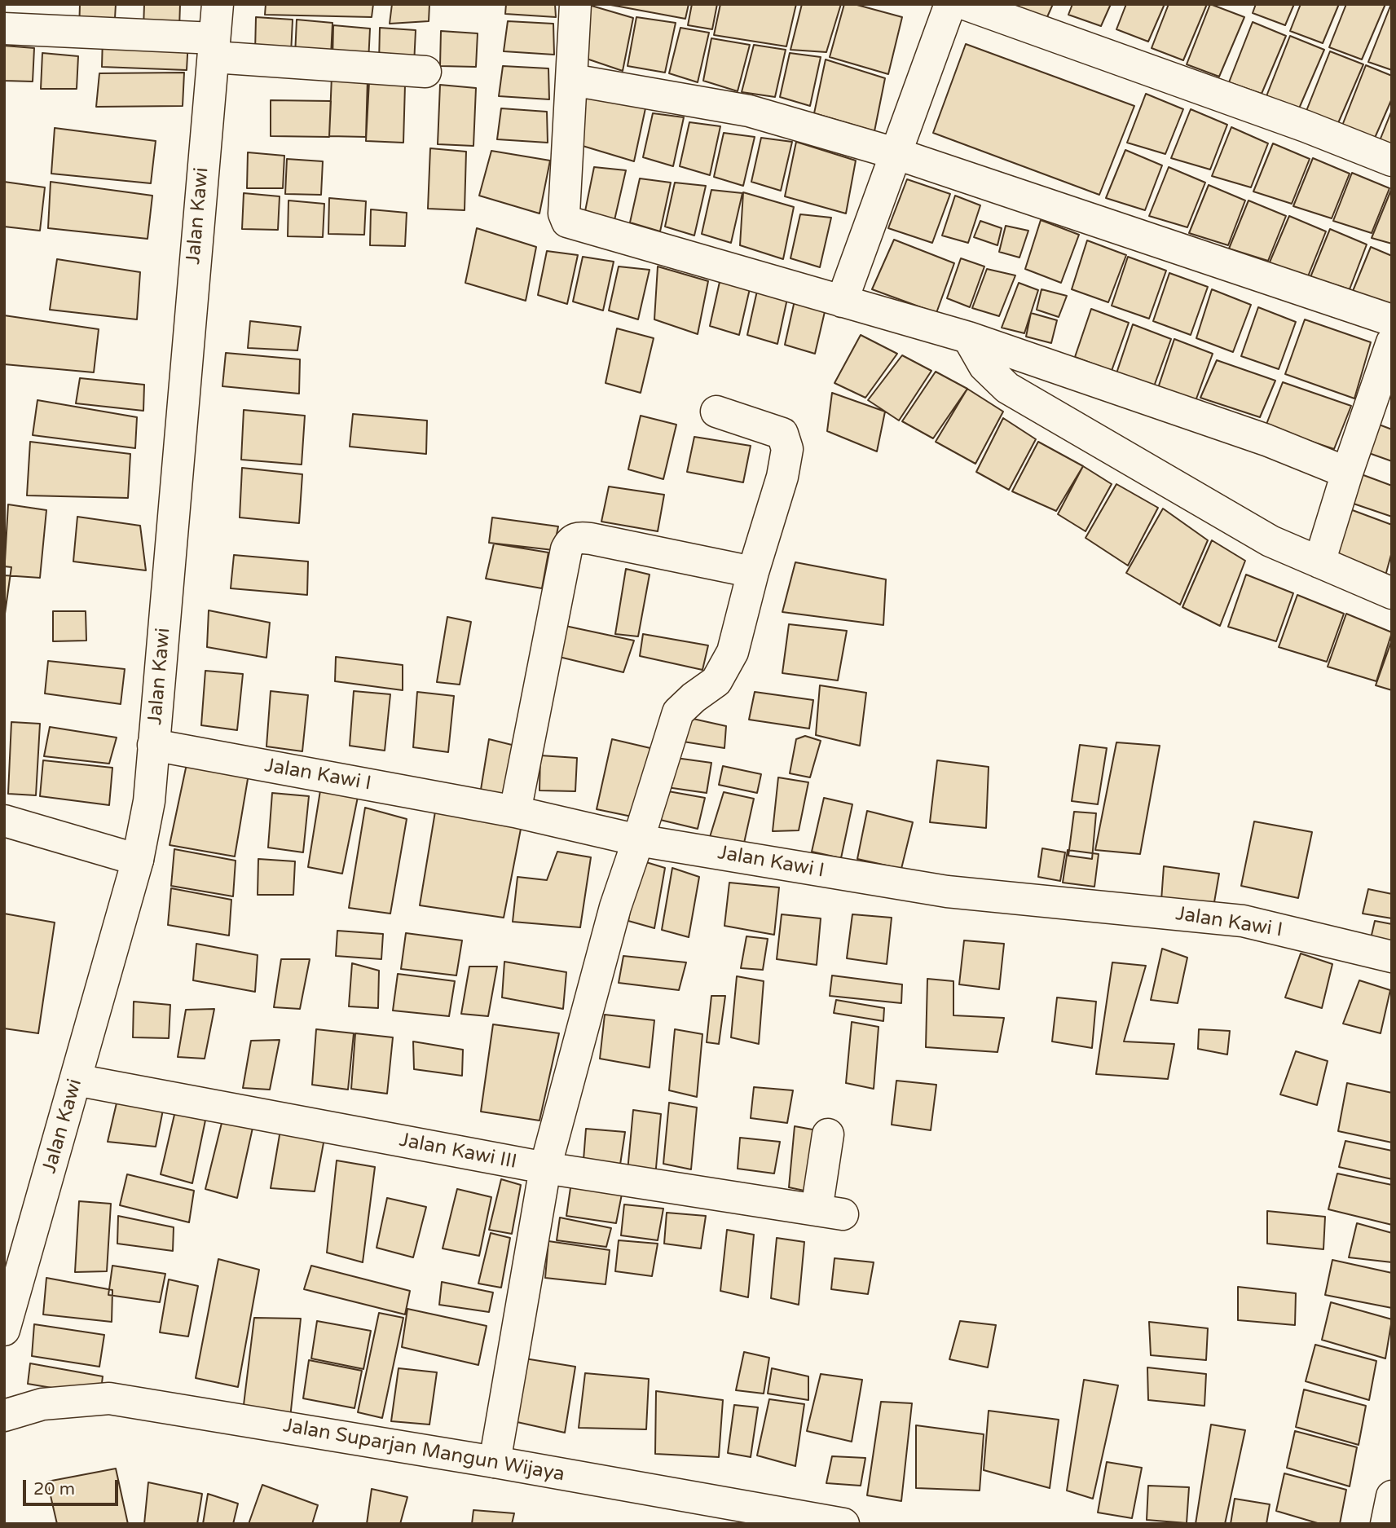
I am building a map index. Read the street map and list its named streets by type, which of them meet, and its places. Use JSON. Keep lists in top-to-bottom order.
{
  "streets": {
    "main road": [
      "Jalan Kawi",
      "Jalan Kawi I",
      "Jalan Kawi III",
      "Jalan Suparjan Mangun Wijaya"
    ]
  },
  "crossings": [
    ["Jalan Kawi", "Jalan Kawi I"],
    ["Jalan Kawi", "Jalan Kawi III"]
  ],
  "scale_bar": "20 m"
}
